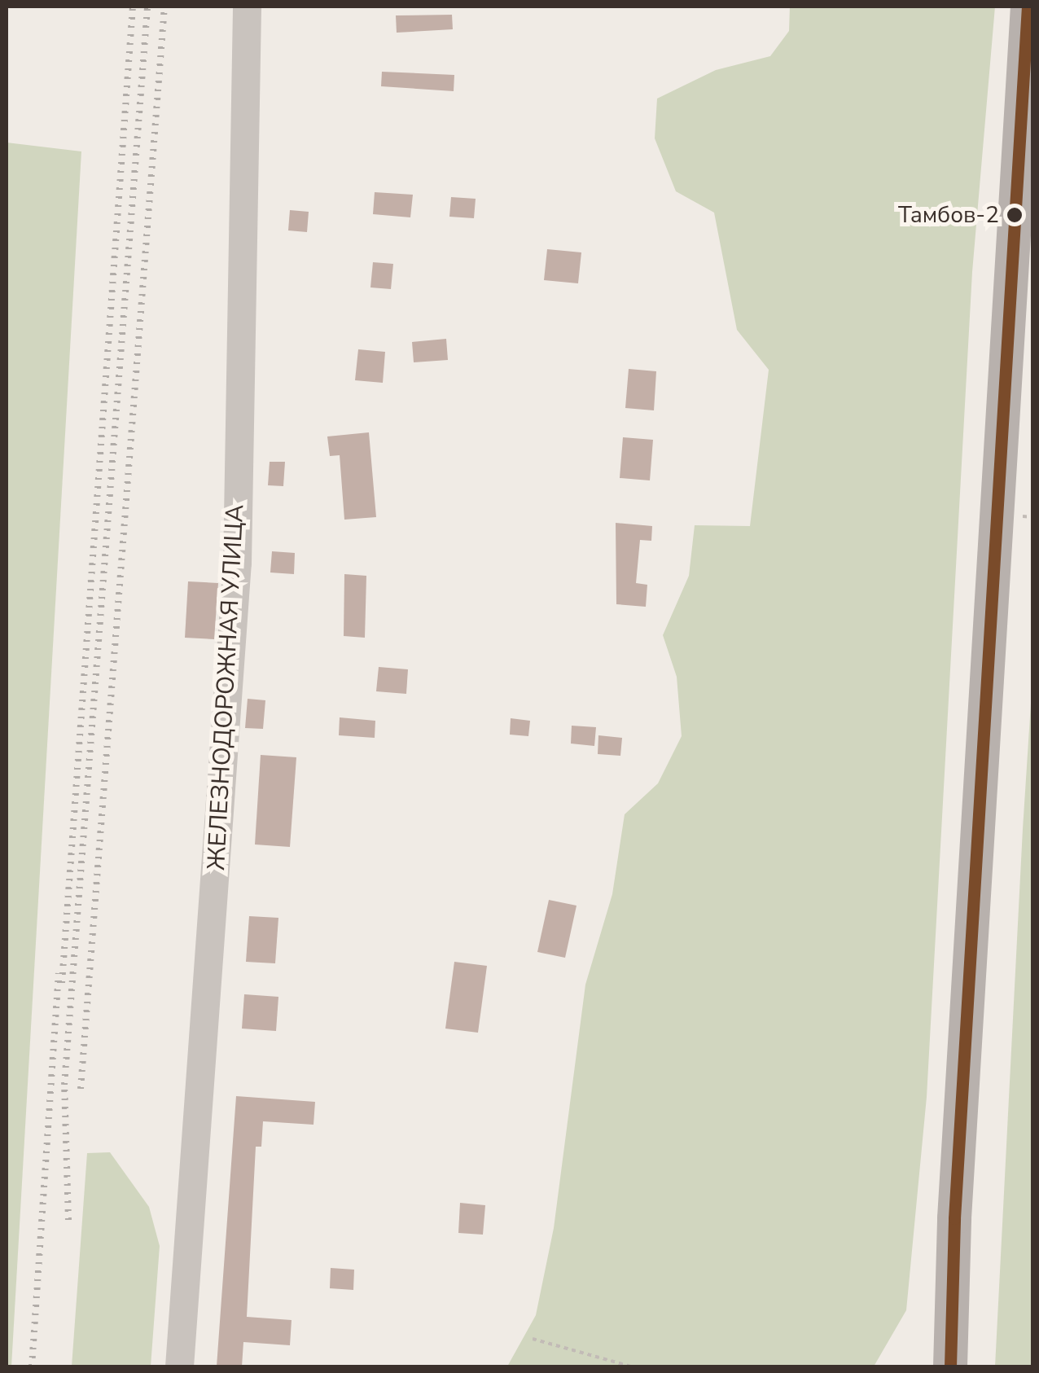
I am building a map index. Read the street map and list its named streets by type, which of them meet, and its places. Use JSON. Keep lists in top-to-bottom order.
{
  "streets": {
    "street": ["ЖЕЛЕЗНОДОРОЖНАЯ УЛИЦА"]
  },
  "places": ["Тамбов-2"]
}
